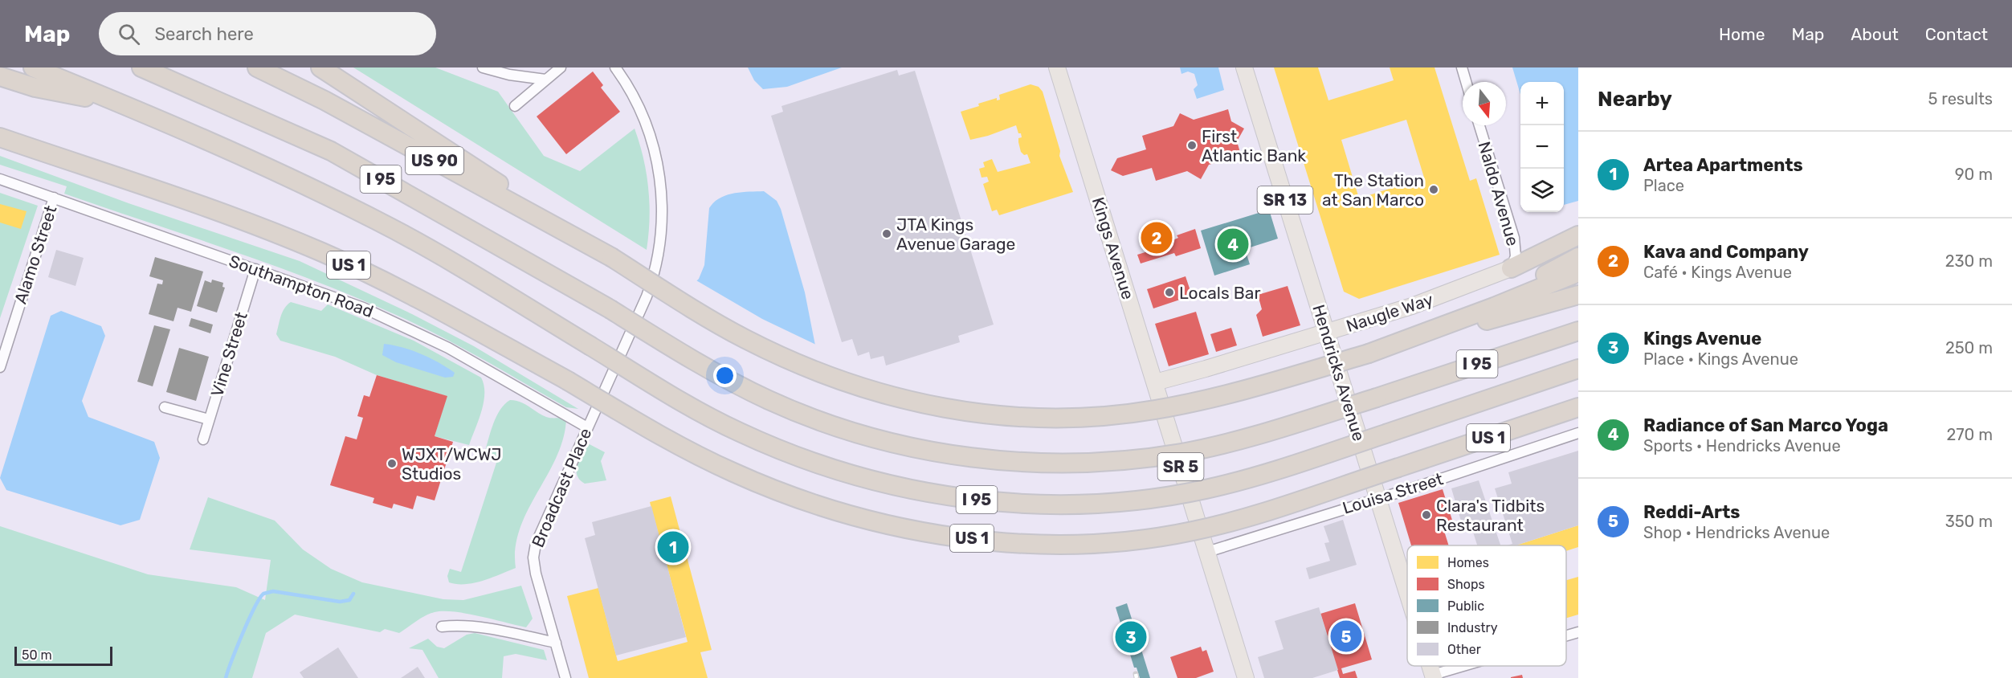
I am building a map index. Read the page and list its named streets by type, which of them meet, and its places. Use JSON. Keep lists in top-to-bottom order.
{
  "streets": {
    "highway": ["US 90", "I 95", "US 1"],
    "main road": [
      "SR 13",
      "Kings Avenue",
      "Naugle Way",
      "Hendricks Avenue",
      "SR 5"
    ],
    "street": [
      "Naldo Avenue",
      "Alamo Street",
      "Southampton Road",
      "Vine Street",
      "Broadcast Place",
      "Louisa Street"
    ]
  },
  "crossings": [
    ["Naldo Avenue", "Naugle Way"],
    ["Kings Avenue", "Naugle Way"],
    ["Kings Avenue", "Louisa Street"],
    ["Alamo Street", "Southampton Road"],
    ["Southampton Road", "Vine Street"],
    ["Southampton Road", "Broadcast Place"],
    ["Naugle Way", "Hendricks Avenue"],
    ["Hendricks Avenue", "Louisa Street"]
  ],
  "places": [
    "First Atlantic Bank",
    "The Station at San Marco",
    "JTA Kings Avenue Garage",
    "Locals Bar",
    "WJXT/WCWJ Studios",
    "Clara's Tidbits Restaurant"
  ],
  "legend": [
    "Homes",
    "Shops",
    "Public",
    "Industry",
    "Other"
  ],
  "scale_bar": "50 m",
  "north": "bottom",
  "page": {
    "header": "Map",
    "search": "Search here",
    "nav": [
      "Home",
      "Map",
      "About",
      "Contact"
    ],
    "heading": ["Nearby", "5 results"],
    "map_buttons": ["+", "−"],
    "list": [
      {
        "mark": "1",
        "name": "Artea Apartments",
        "note": "Place",
        "value": "90 m"
      },
      {
        "mark": "2",
        "name": "Kava and Company",
        "note": "Café · Kings Avenue",
        "value": "230 m"
      },
      {
        "mark": "3",
        "name": "Kings Avenue",
        "note": "Place · Kings Avenue",
        "value": "250 m"
      },
      {
        "mark": "4",
        "name": "Radiance of San Marco Yoga",
        "note": "Sports · Hendricks Avenue",
        "value": "270 m"
      },
      {
        "mark": "5",
        "name": "Reddi-Arts",
        "note": "Shop · Hendricks Avenue",
        "value": "350 m"
      }
    ],
    "pins": [
      "2",
      "4",
      "1",
      "5",
      "3"
    ],
    "scale": "50 m"
  }
}
